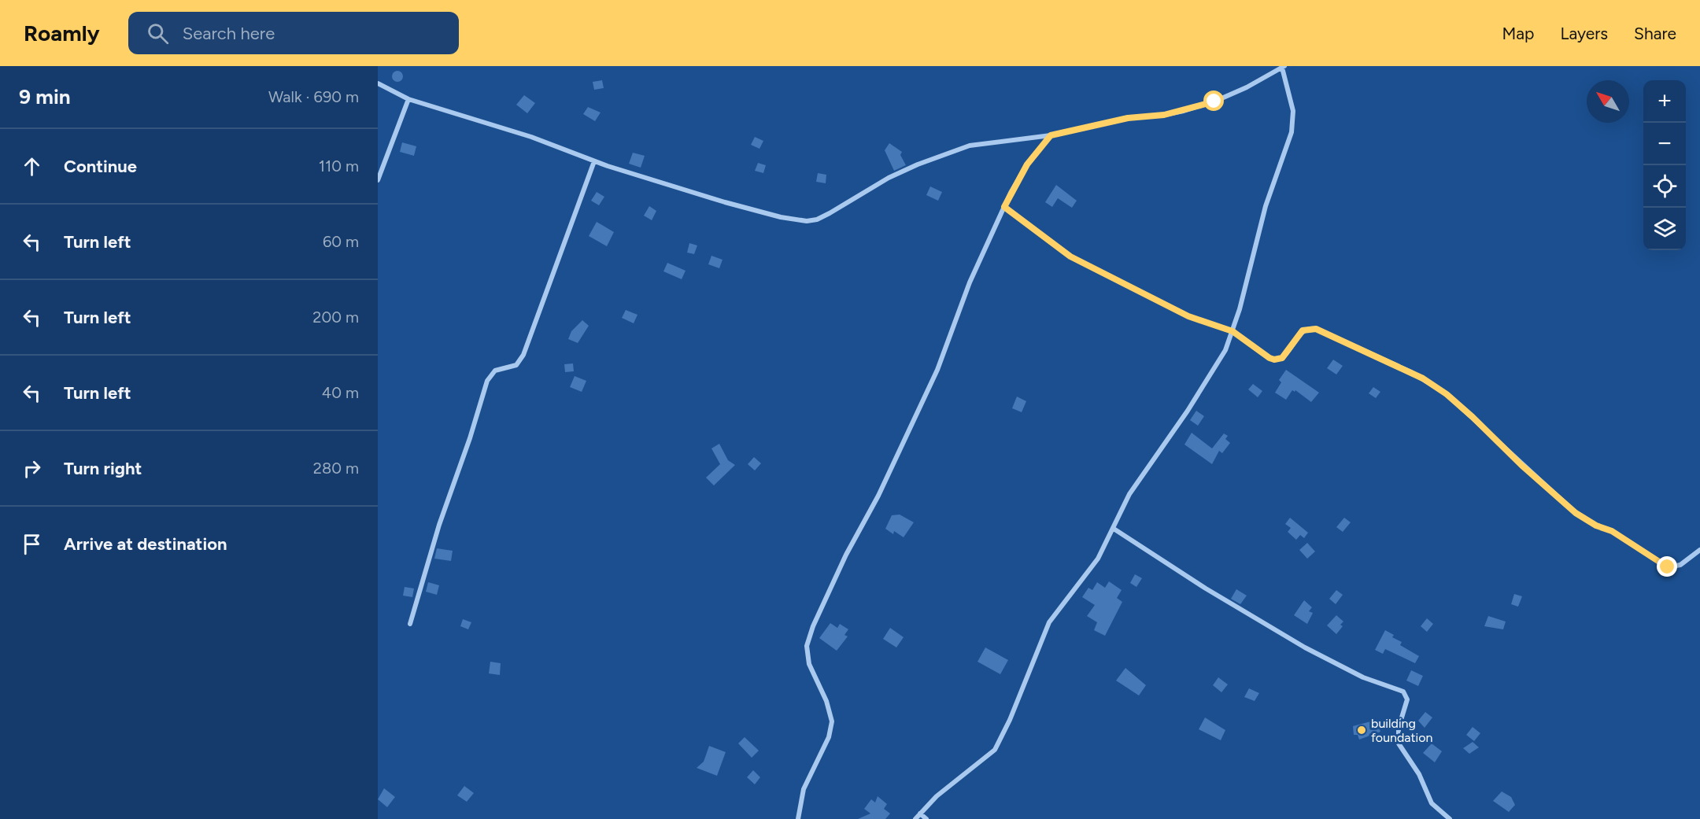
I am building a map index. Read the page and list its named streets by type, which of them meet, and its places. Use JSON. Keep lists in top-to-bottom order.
{
  "places": ["building foundation"],
  "north": "top left",
  "page": {
    "header": "Roamly",
    "search": "Search here",
    "nav": ["Map", "Layers", "Share"],
    "heading": ["9 min", "Walk · 690 m"],
    "map_buttons": ["+", "−"],
    "list": [
      ["Continue", "110 m"],
      ["Turn left", "60 m"],
      ["Turn left", "200 m"],
      ["Turn left", "40 m"],
      ["Turn right", "280 m"],
      "Arrive at destination"
    ]
  }
}
